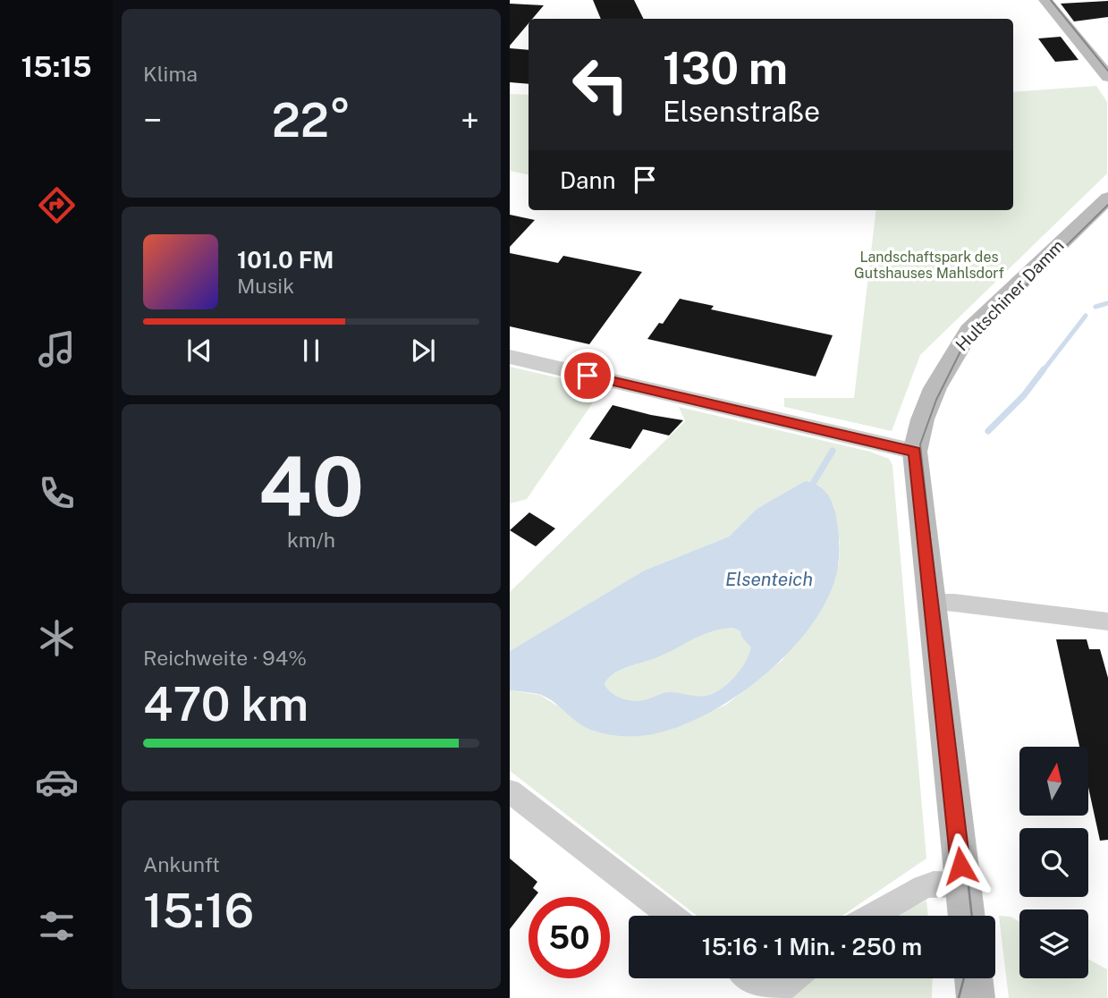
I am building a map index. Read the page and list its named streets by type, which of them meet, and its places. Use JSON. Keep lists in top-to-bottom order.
{
  "streets": {
    "main road": ["Hultschiner Damm"]
  },
  "water": ["Elsenteich"],
  "parks": ["Landschaftspark des Gutshauses Mahlsdorf"],
  "north": "top",
  "page": {
    "tabs": "15:15",
    "tile": [
      "Klima",
      ["40", "km/h"],
      ["Reichweite · 94%", "470 km"],
      ["Ankunft", "15:16"]
    ],
    "turn": ["130 m", "Elsenstraße"],
    "heat": ["−", "22°", "+"],
    "then": "Dann",
    "song": ["101.0 FM", "Musik"],
    "limit": "50",
    "trip": "15:16 · 1 Min. · 250 m"
  }
}
